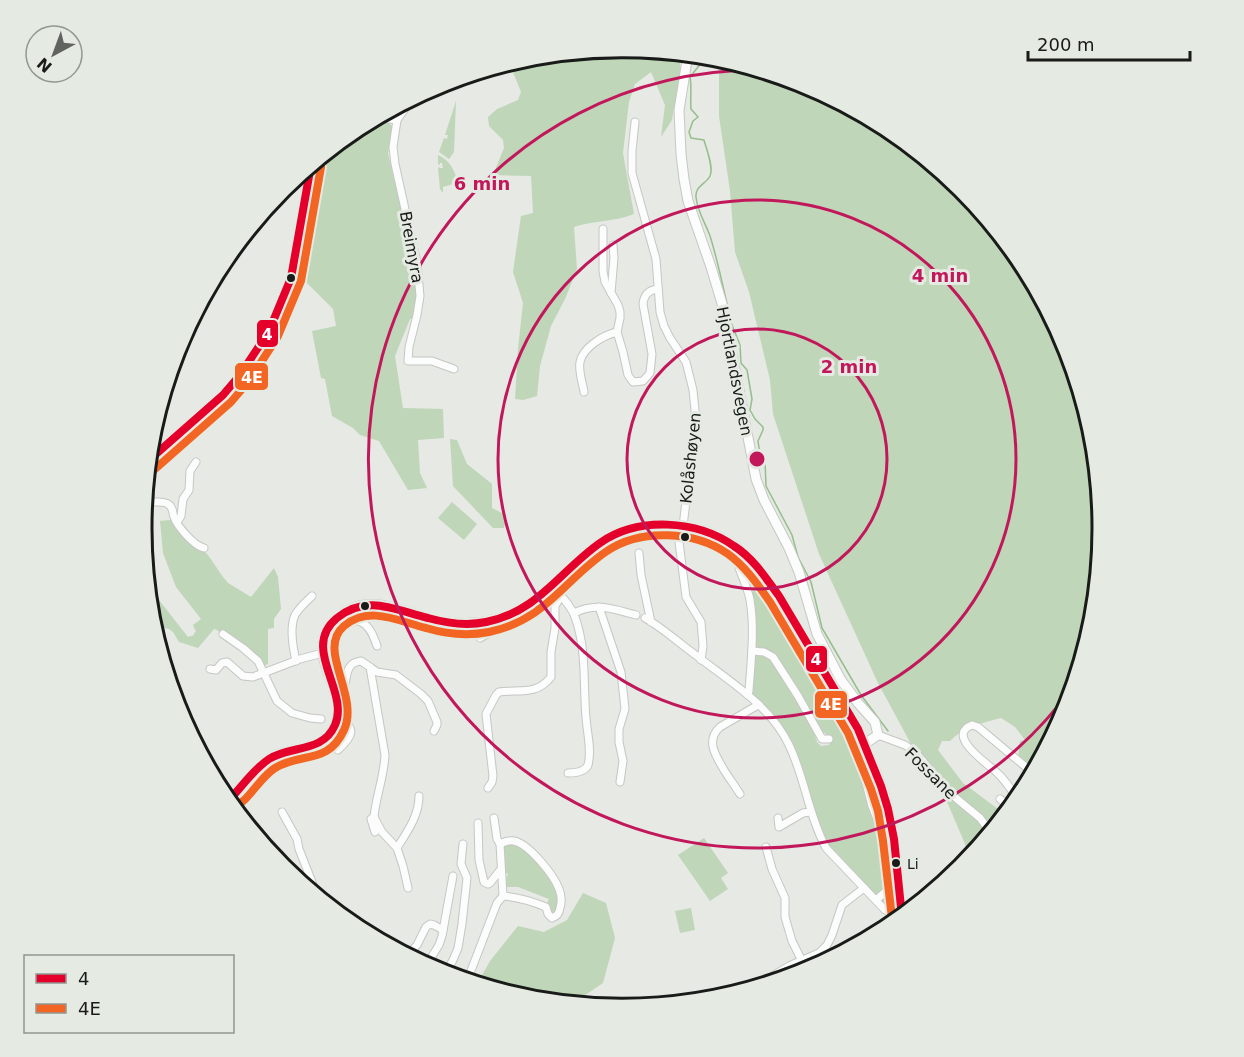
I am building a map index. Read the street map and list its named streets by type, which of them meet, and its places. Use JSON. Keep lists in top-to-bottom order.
{
  "streets": {
    "main road": ["Hjortlandsvegen"],
    "street": ["Breimyra", "Kolåshøyen", "Fossane"]
  },
  "crossings": [
    ["Hjortlandsvegen", "Fossane"]
  ],
  "places": ["Li"],
  "lines": ["transit line 4E", "transit line 4"],
  "legend": ["4", "4E"],
  "scale_bar": "200 m",
  "north": "bottom left",
  "rings": ["6 min", "4 min", "2 min"]
}
